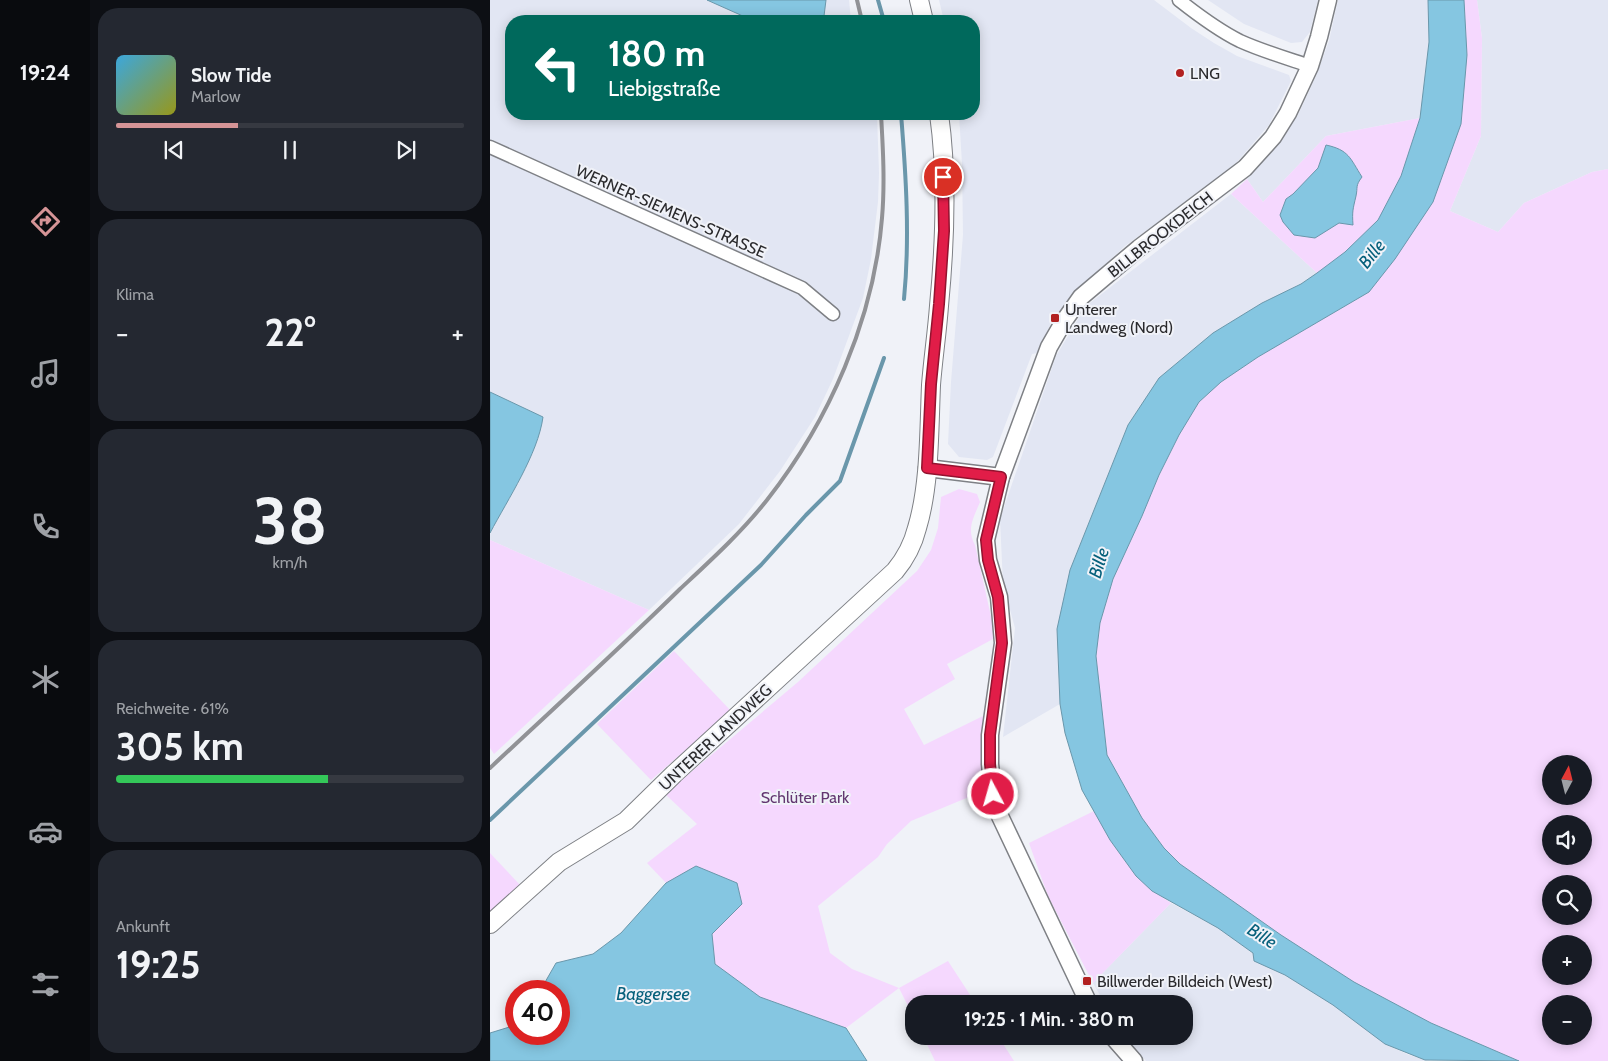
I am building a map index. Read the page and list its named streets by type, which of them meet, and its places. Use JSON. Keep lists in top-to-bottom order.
{
  "streets": {
    "main road": ["UNTERER LANDWEG"],
    "street": ["WERNER-SIEMENS-STRASSE", "BILLBROOKDEICH"]
  },
  "water": ["Bille", "Baggersee"],
  "parks": ["Schlüter Park"],
  "places": {
    "other": ["LNG"],
    "transit": ["Unterer Landweg (Nord)", "Billwerder Billdeich (West)"]
  },
  "north": "top",
  "page": {
    "tabs": "19:24",
    "turn": ["180 m", "Liebigstraße"],
    "song": ["Slow Tide", "Marlow"],
    "tile": [
      "Klima",
      ["38", "km/h"],
      ["Reichweite · 61%", "305 km"],
      ["Ankunft", "19:25"]
    ],
    "heat": ["−", "22°", "+"],
    "map_buttons": ["+", "−"],
    "limit": "40",
    "trip": "19:25 · 1 Min. · 380 m"
  }
}
